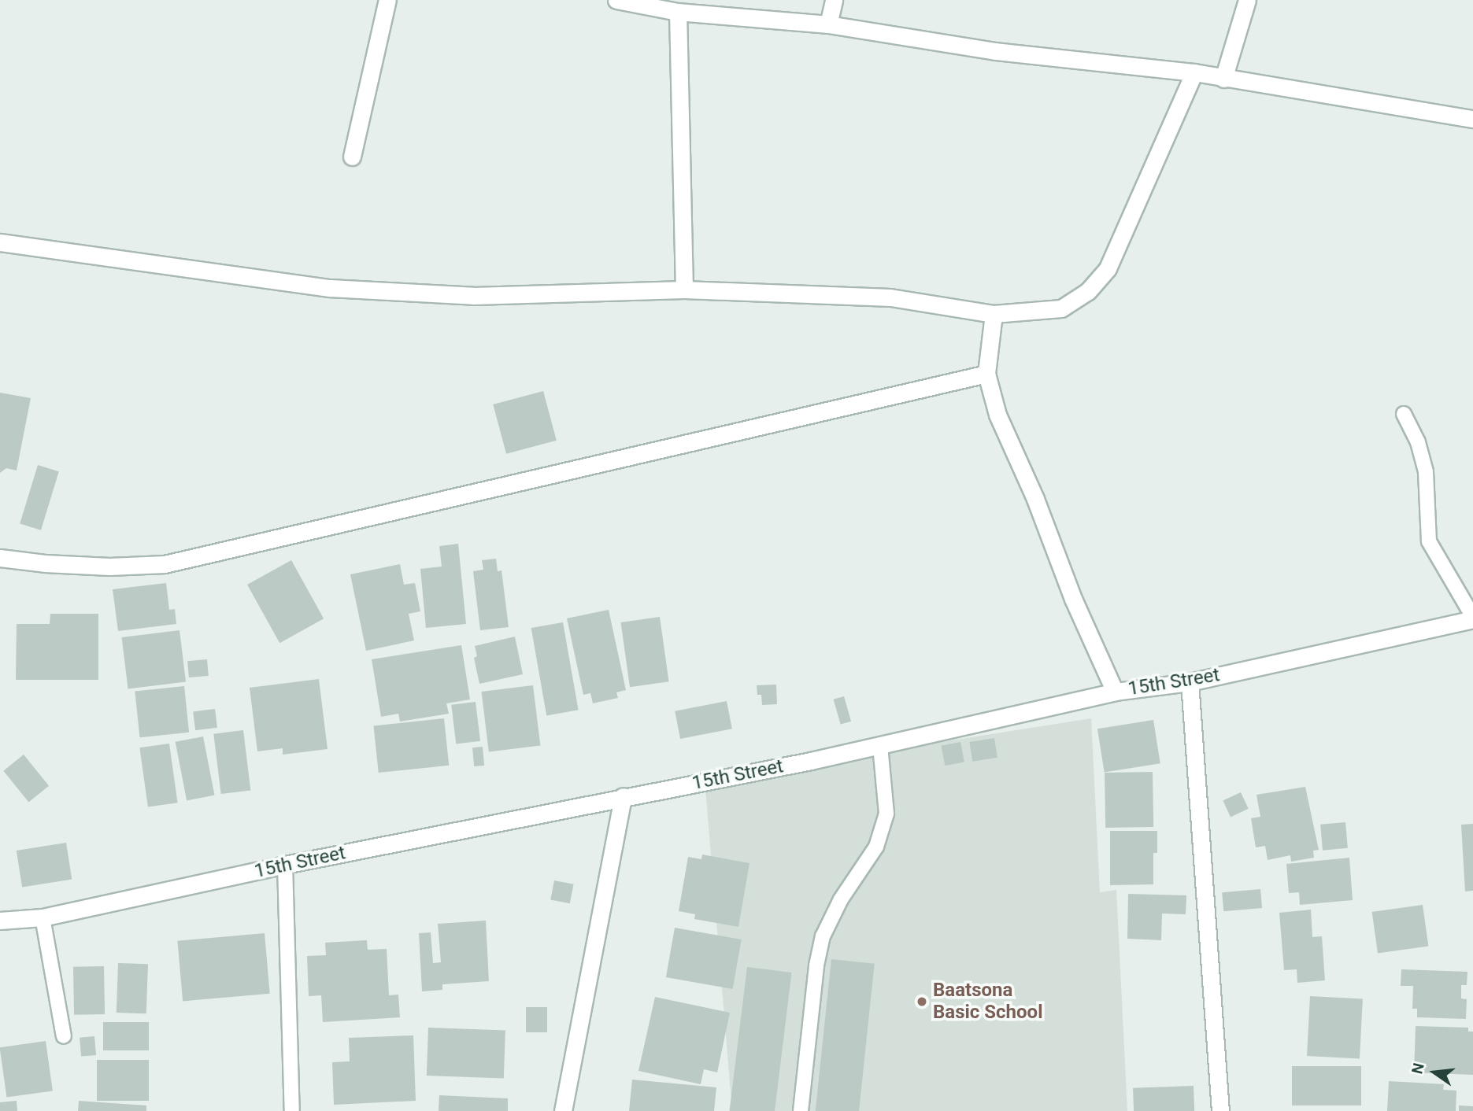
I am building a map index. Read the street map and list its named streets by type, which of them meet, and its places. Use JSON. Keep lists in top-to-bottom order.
{
  "streets": {
    "street": ["15th Street"]
  },
  "places": ["Baatsona Basic School"],
  "north": "left"
}
